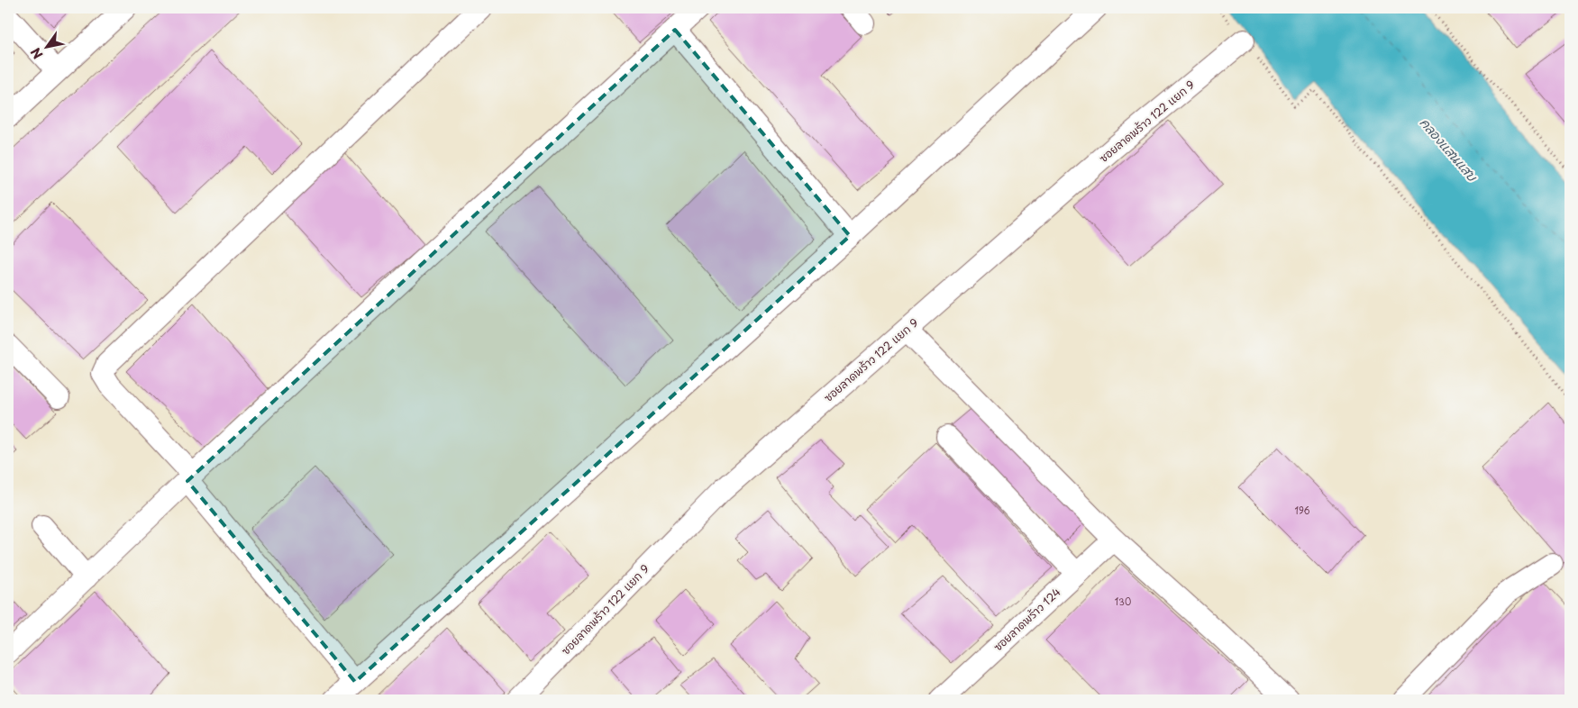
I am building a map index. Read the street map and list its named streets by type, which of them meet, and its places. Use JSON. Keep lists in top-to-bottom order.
{
  "streets": {
    "street": ["ซอยลาดพร้าว 122 แยก 9", "ซอยลาดพร้าว 124"]
  },
  "water": ["คลองแสนแสบ"],
  "house_numbers": ["196", "130"],
  "north": "bottom left"
}
